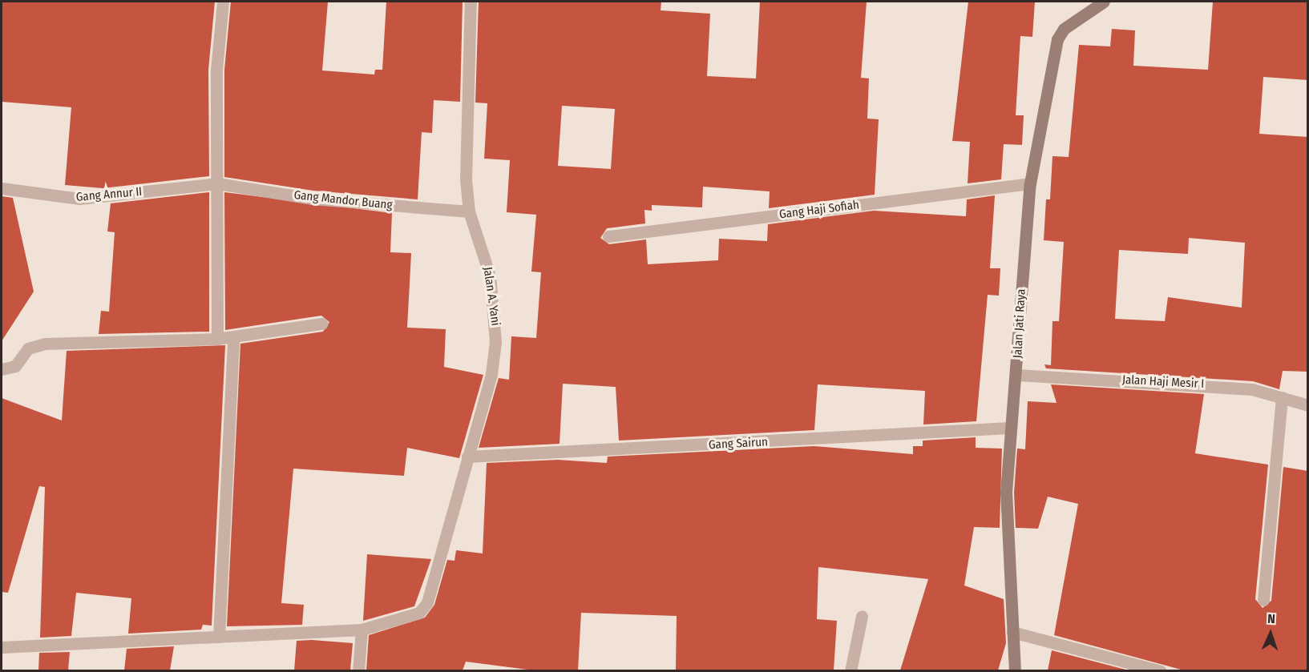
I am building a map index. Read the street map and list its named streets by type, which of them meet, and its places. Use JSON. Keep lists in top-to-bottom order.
{
  "streets": {
    "street": [
      "Gang Annur II",
      "Gang Mandor Buang",
      "Gang Haji Sofiah",
      "Jalan A. Yani",
      "Jalan Jati Raya",
      "Jalan Haji Mesir I",
      "Gang Sairun"
    ]
  },
  "crossings": [
    ["Gang Annur II", "Gang Mandor Buang"],
    ["Gang Mandor Buang", "Jalan A. Yani"],
    ["Gang Haji Sofiah", "Jalan Jati Raya"],
    ["Jalan A. Yani", "Gang Sairun"],
    ["Jalan Jati Raya", "Jalan Haji Mesir I"],
    ["Jalan Jati Raya", "Gang Sairun"]
  ],
  "north": "top"
}
